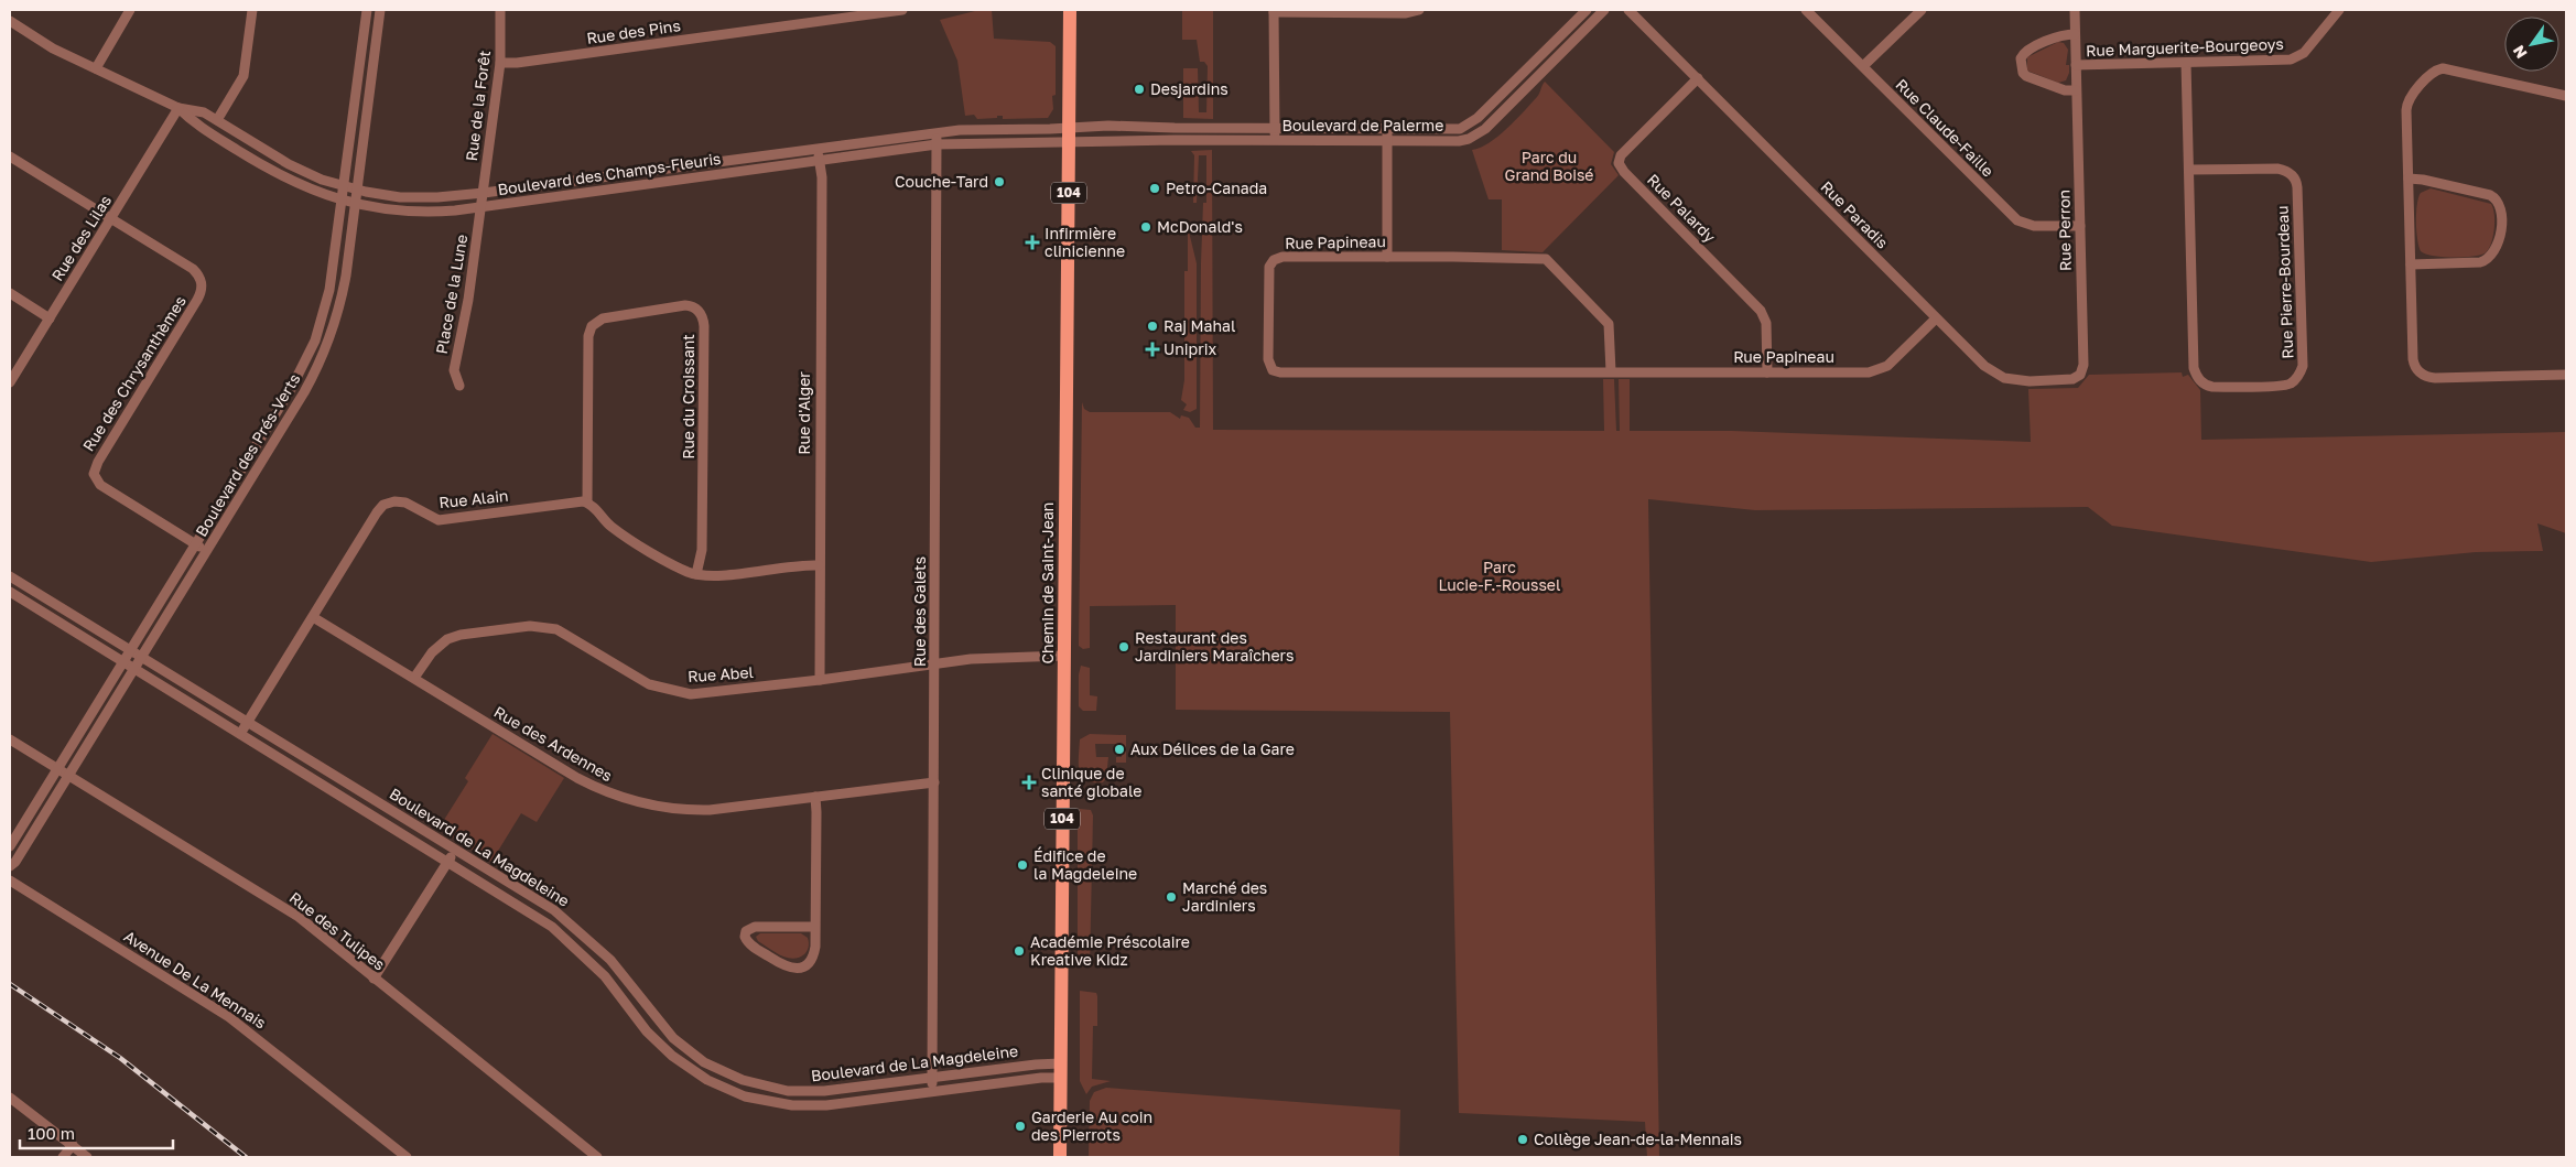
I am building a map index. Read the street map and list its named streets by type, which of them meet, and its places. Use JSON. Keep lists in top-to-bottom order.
{
  "streets": {
    "main road": ["104", "Chemin de Saint-Jean"],
    "street": [
      "Rue des Pins",
      "Rue Marguerite-Bourgeoys",
      "Rue de la Forêt",
      "Boulevard de Palerme",
      "Rue Claude-Faille",
      "Boulevard des Champs-Fleuris",
      "Rue Palardy",
      "Rue Paradis",
      "Rue Perron",
      "Rue des Lilas",
      "Rue Papineau",
      "Rue Pierre-Bourdeau",
      "Place de la Lune",
      "Rue des Chrysanthèmes",
      "Rue du Croissant",
      "Rue d'Alger",
      "Boulevard des Prés-Verts",
      "Rue Alain",
      "Rue des Galets",
      "Rue Abel",
      "Rue des Ardennes",
      "Boulevard de La Magdeleine",
      "Rue des Tulipes",
      "Avenue De La Mennais"
    ]
  },
  "crossings": [
    ["Rue des Pins", "Rue de la Forêt"],
    ["Rue Marguerite-Bourgeoys", "Rue Perron"],
    ["Rue Marguerite-Bourgeoys", "Rue Pierre-Bourdeau"],
    ["Rue de la Forêt", "Boulevard des Champs-Fleuris"],
    ["Rue de la Forêt", "Place de la Lune"],
    ["Boulevard de Palerme", "Boulevard des Champs-Fleuris"],
    ["Boulevard de Palerme", "Chemin de Saint-Jean"],
    ["Rue Claude-Faille", "Rue Perron"],
    ["Boulevard des Champs-Fleuris", "Rue des Lilas"],
    ["Boulevard des Champs-Fleuris", "Place de la Lune"],
    ["Boulevard des Champs-Fleuris", "Rue d'Alger"],
    ["Boulevard des Champs-Fleuris", "Boulevard des Prés-Verts"],
    ["Boulevard des Champs-Fleuris", "Chemin de Saint-Jean"],
    ["Boulevard des Champs-Fleuris", "Rue des Galets"],
    ["Rue Palardy", "Rue Paradis"],
    ["Rue Palardy", "Rue Papineau"],
    ["Rue Paradis", "Rue Perron"],
    ["Rue Paradis", "Rue Papineau"],
    ["Rue des Lilas", "Rue des Chrysanthèmes"],
    ["Rue des Chrysanthèmes", "Boulevard des Prés-Verts"],
    ["Rue du Croissant", "Rue Alain"],
    ["Rue d'Alger", "Rue Abel"],
    ["Boulevard des Prés-Verts", "Boulevard de La Magdeleine"],
    ["Boulevard des Prés-Verts", "Rue des Tulipes"],
    ["Rue Alain", "Rue des Ardennes"],
    ["Rue Alain", "Boulevard de La Magdeleine"],
    ["Chemin de Saint-Jean", "Rue Abel"],
    ["Chemin de Saint-Jean", "Boulevard de La Magdeleine"],
    ["Rue des Galets", "Rue Abel"],
    ["Rue des Galets", "Rue des Ardennes"],
    ["Rue des Galets", "Boulevard de La Magdeleine"],
    ["Rue Abel", "Rue des Ardennes"]
  ],
  "parks": ["Parc du Grand Boisé", "Parc Lucie-F.-Roussel"],
  "places": {
    "other": [
      "Desjardins",
      "Couche-Tard",
      "Petro-Canada",
      "McDonald's",
      "Raj Mahal",
      "Restaurant des Jardiniers Maraîchers",
      "Aux Délices de la Gare",
      "Édifice de la Magdeleine",
      "Marché des Jardiniers",
      "Académie Préscolaire Kreative Kidz",
      "Garderie Au coin des Pierrots",
      "Collège Jean-de-la-Mennais"
    ],
    "health": ["Infirmière clinicienne", "Uniprix", "Clinique de santé globale"]
  },
  "scale_bar": "100 m",
  "north": "bottom left"
}
